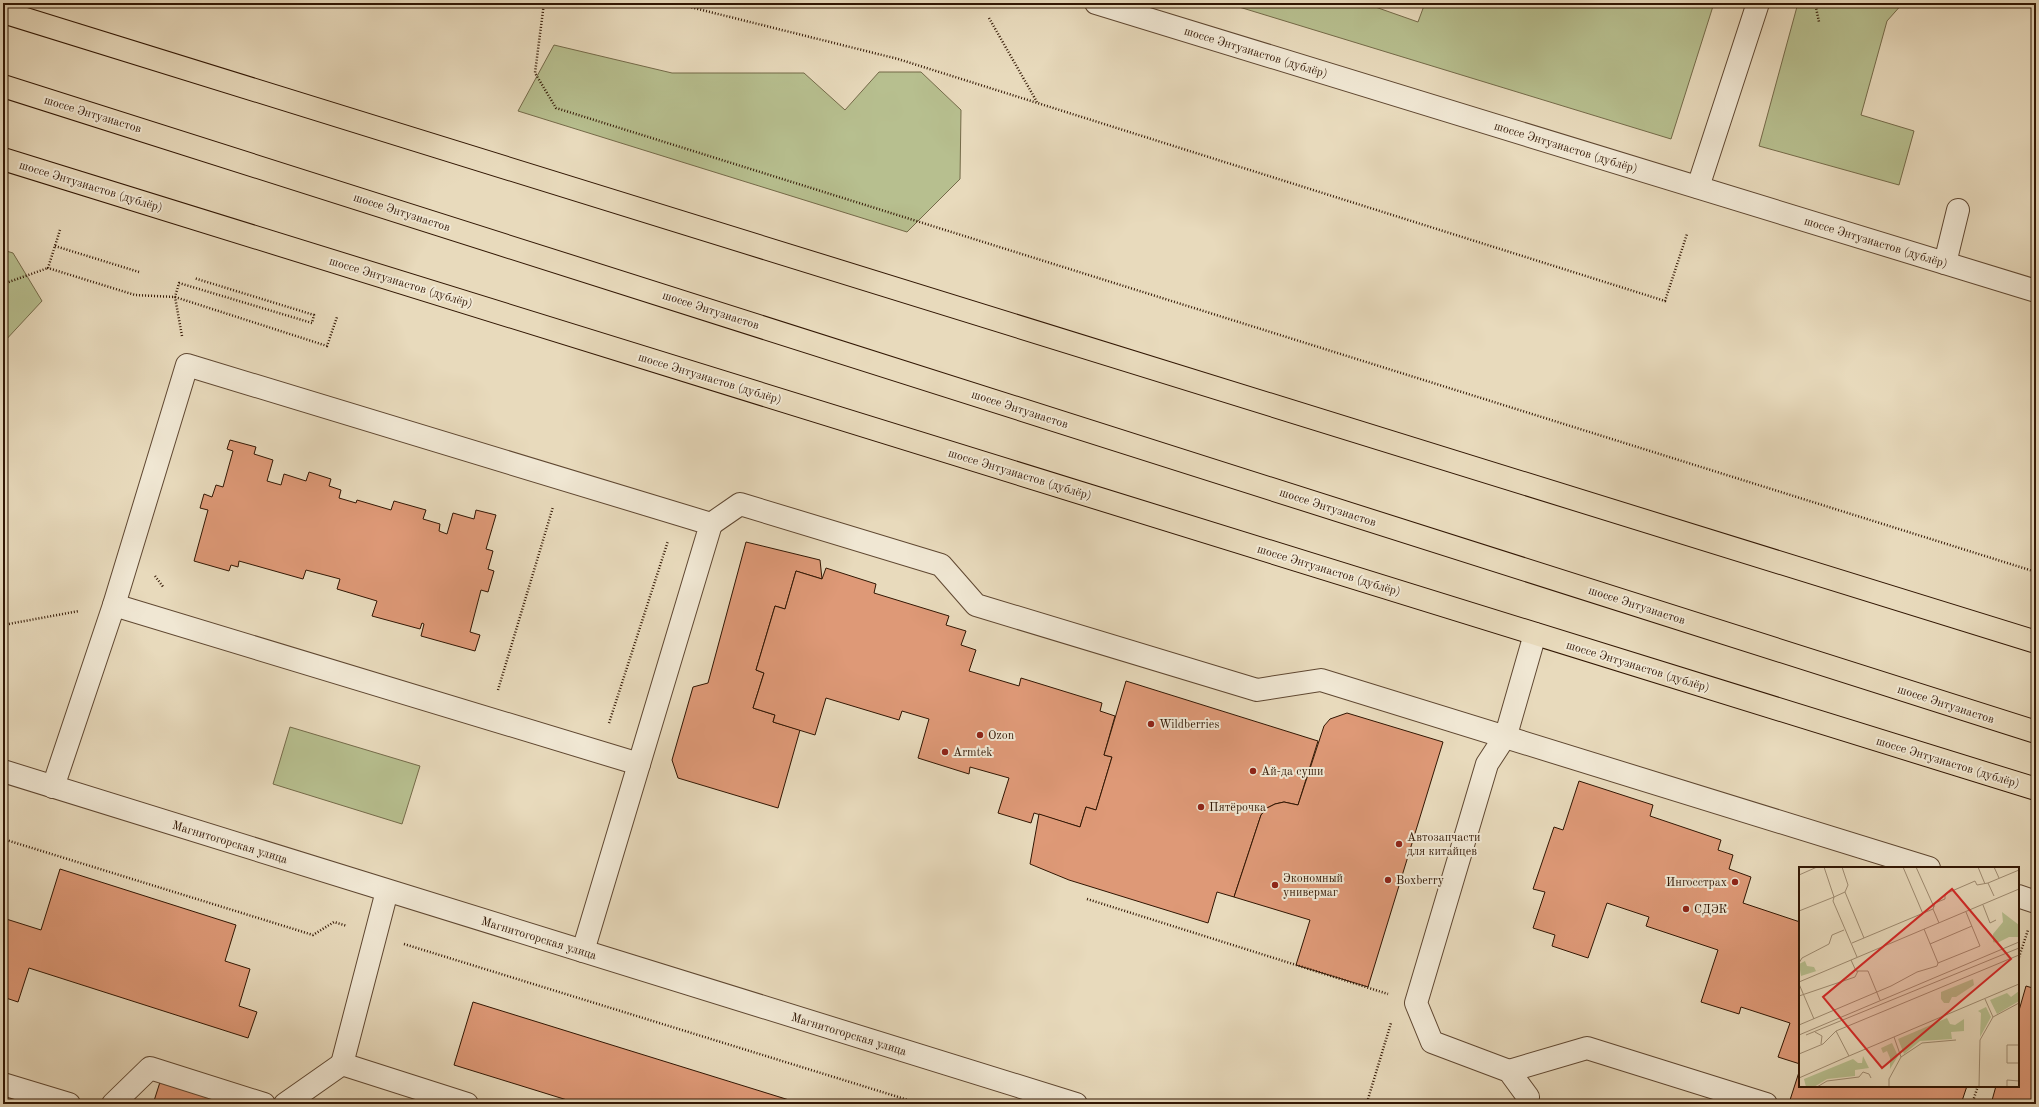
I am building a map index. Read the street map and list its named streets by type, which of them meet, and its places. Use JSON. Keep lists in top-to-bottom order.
{
  "streets": {
    "main road": ["шоссе Энтузиастов (дублёр)", "шоссе Энтузиастов"],
    "street": ["Магнитогорская улица"]
  },
  "places": [
    "Wildberries",
    "Ozon",
    "Armtek",
    "Ай-да суши",
    "Пятёрочка",
    "Автозапчасти для китайцев",
    "Boxberry",
    "Ингосстрах",
    "Экономный универмаг",
    "СДЭК"
  ]
}
